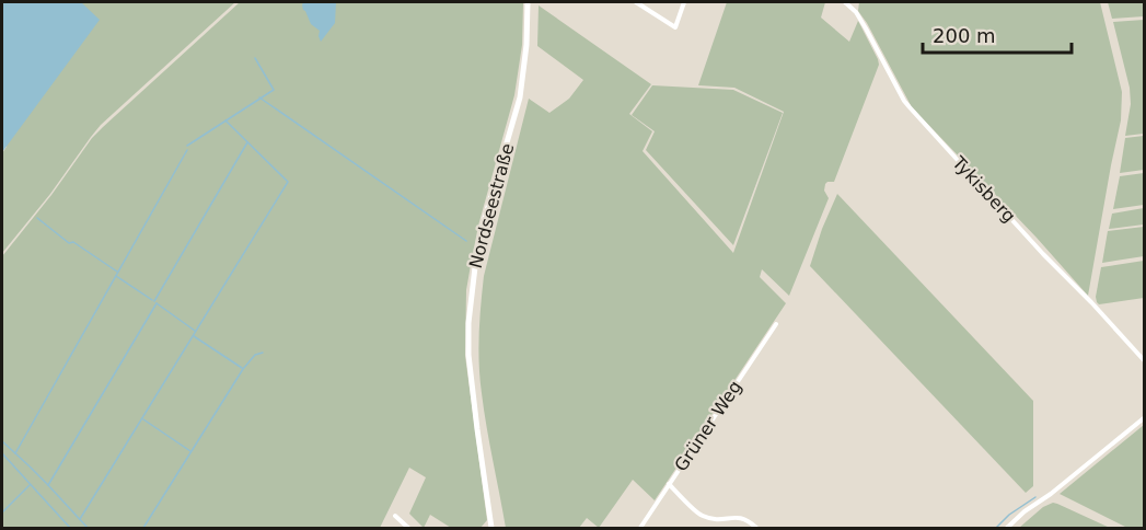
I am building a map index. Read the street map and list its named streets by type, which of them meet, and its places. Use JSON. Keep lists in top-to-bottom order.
{
  "streets": {
    "main road": ["Nordseestraße"],
    "street": ["Tykisberg", "Grüner Weg"]
  },
  "scale_bar": "200 m"
}
